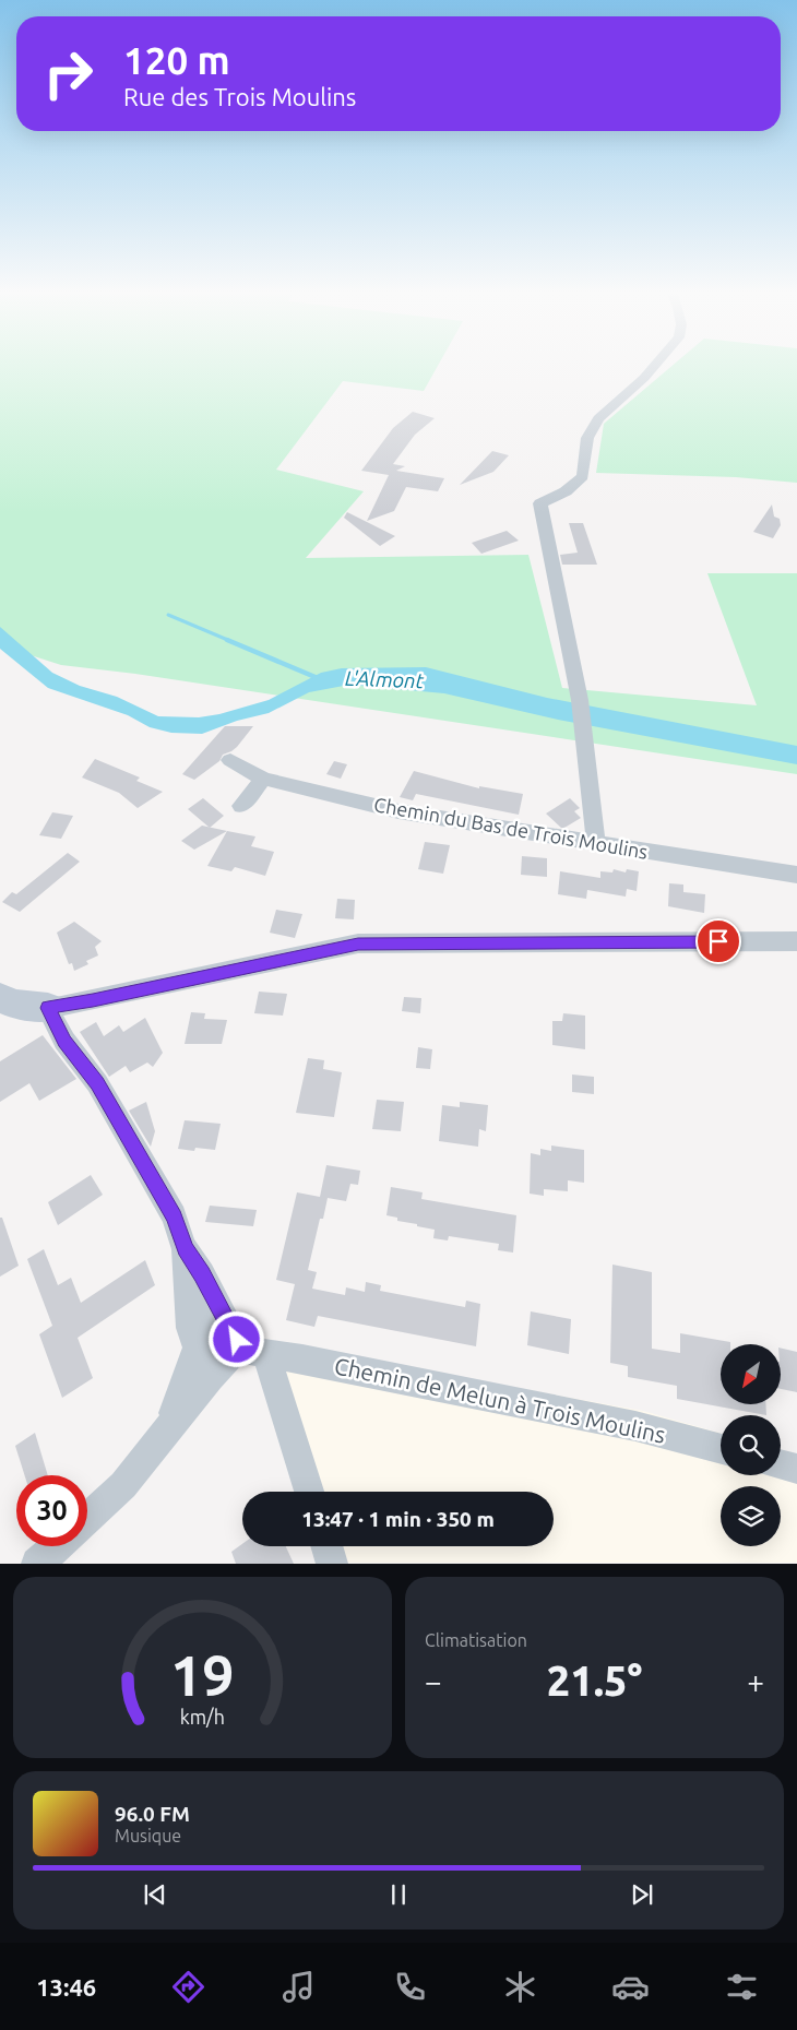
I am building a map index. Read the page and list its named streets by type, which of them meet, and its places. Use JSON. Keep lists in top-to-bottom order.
{
  "streets": {
    "street": ["Chemin du Bas de Trois Moulins", "Chemin de Melun à Trois Moulins"]
  },
  "water": ["L'Almont"],
  "north": "bottom left",
  "page": {
    "turn": ["120 m", "Rue des Trois Moulins"],
    "limit": "30",
    "trip": "13:47 · 1 min · 350 m",
    "tile": "Climatisation",
    "heat": ["−", "21.5°", "+"],
    "song": ["96.0 FM", "Musique"],
    "tabs": "13:46",
    "gauge": ["19", "km/h"]
  }
}
